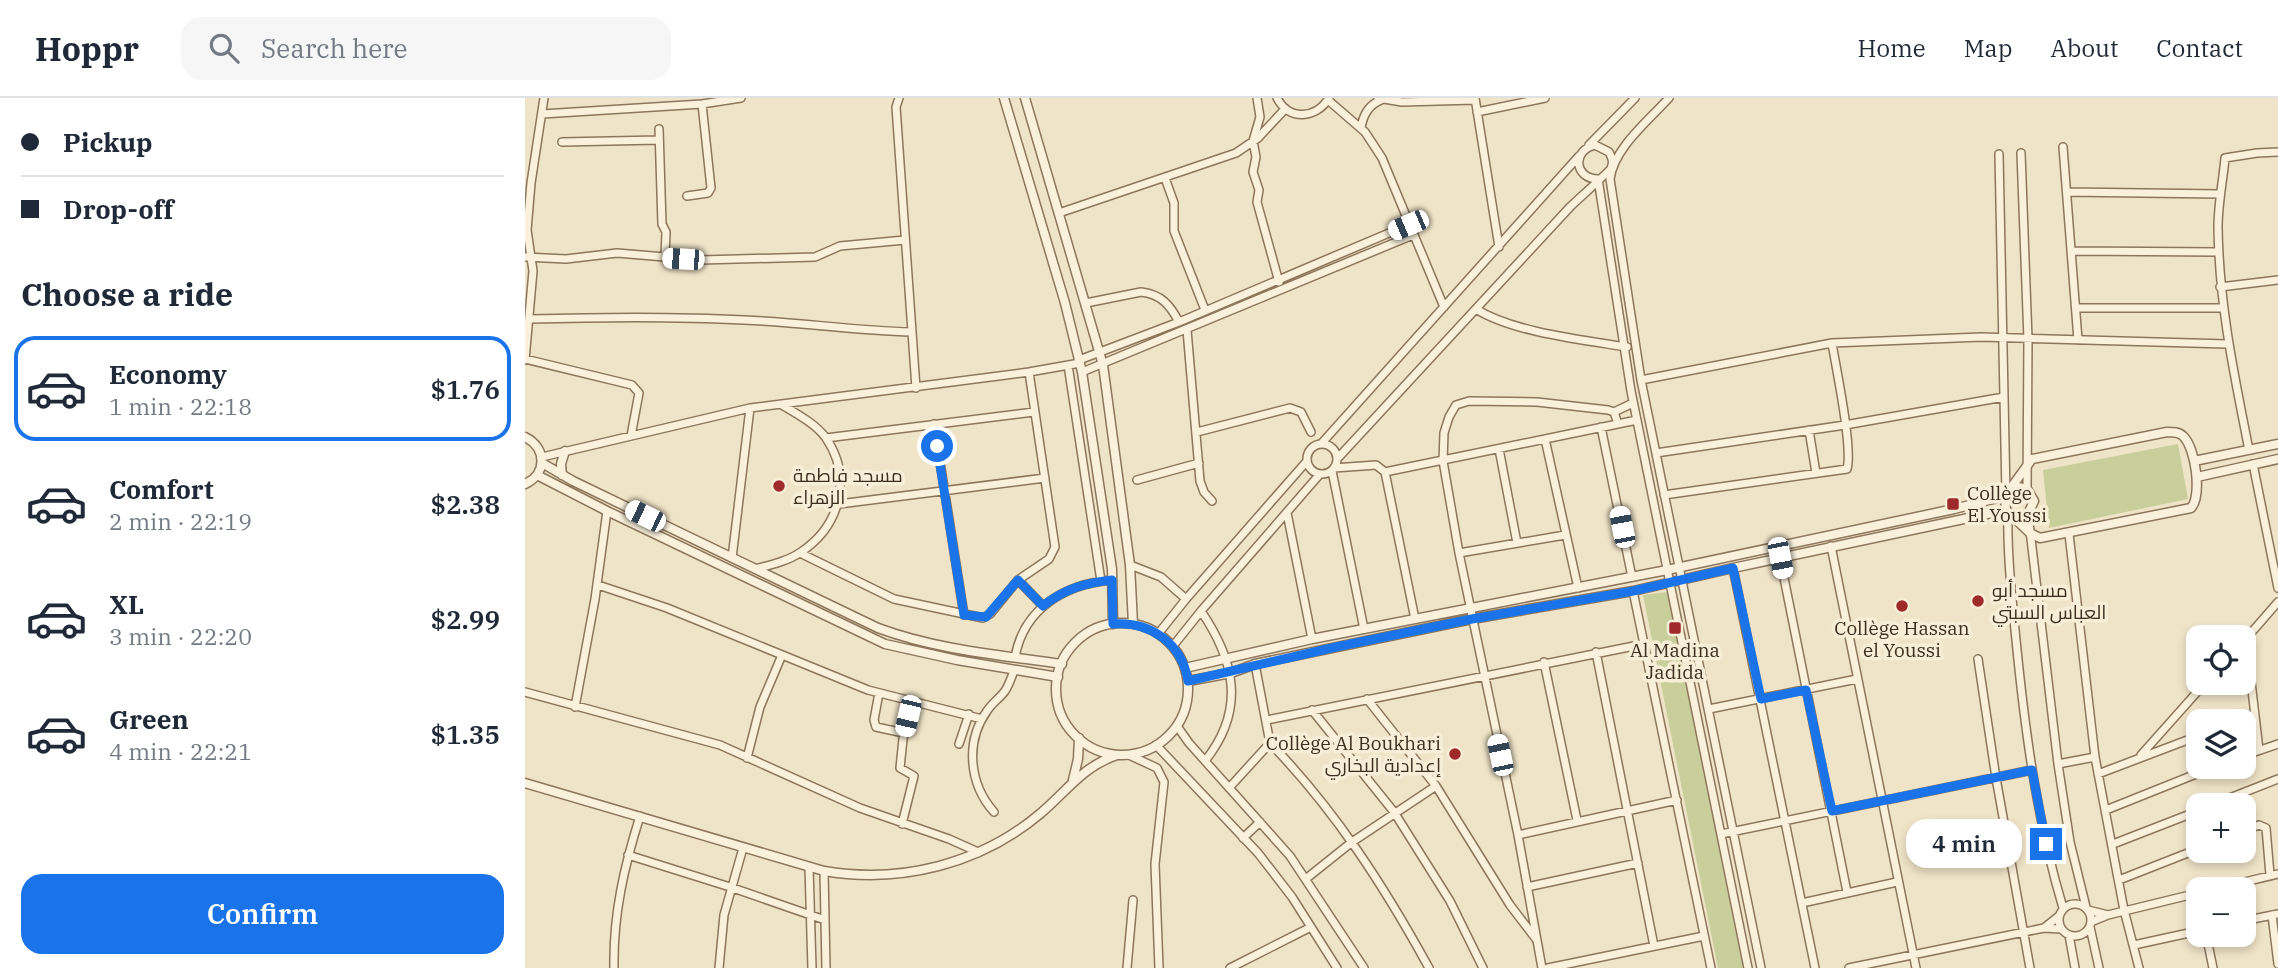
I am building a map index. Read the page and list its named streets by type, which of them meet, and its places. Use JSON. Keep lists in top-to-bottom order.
{
  "places": {
    "other": [
      "مسجد فاطمة الزهراء",
      "مسجد أبو العباس السبتي",
      "Collège Hassan el Youssi",
      "Collège Al Boukhari إعدادية البخاري"
    ],
    "transit": ["Collège El Youssi", "Al Madina Jadida"]
  },
  "page": {
    "header": "Hoppr",
    "search": "Search here",
    "nav": [
      "Home",
      "Map",
      "About",
      "Contact"
    ],
    "banner": ["Pickup", "Drop-off"],
    "heading": "Choose a ride",
    "list": [
      {
        "name": "Economy",
        "note": "1 min · 22:18",
        "value": "$1.76"
      },
      {
        "name": "Comfort",
        "note": "2 min · 22:19",
        "value": "$2.38"
      },
      {
        "name": "XL",
        "note": "3 min · 22:20",
        "value": "$2.99"
      },
      {
        "name": "Green",
        "note": "4 min · 22:21",
        "value": "$1.35"
      }
    ],
    "map_buttons": ["+", "−"],
    "bubble": "4 min",
    "buttons": "Confirm"
  }
}
